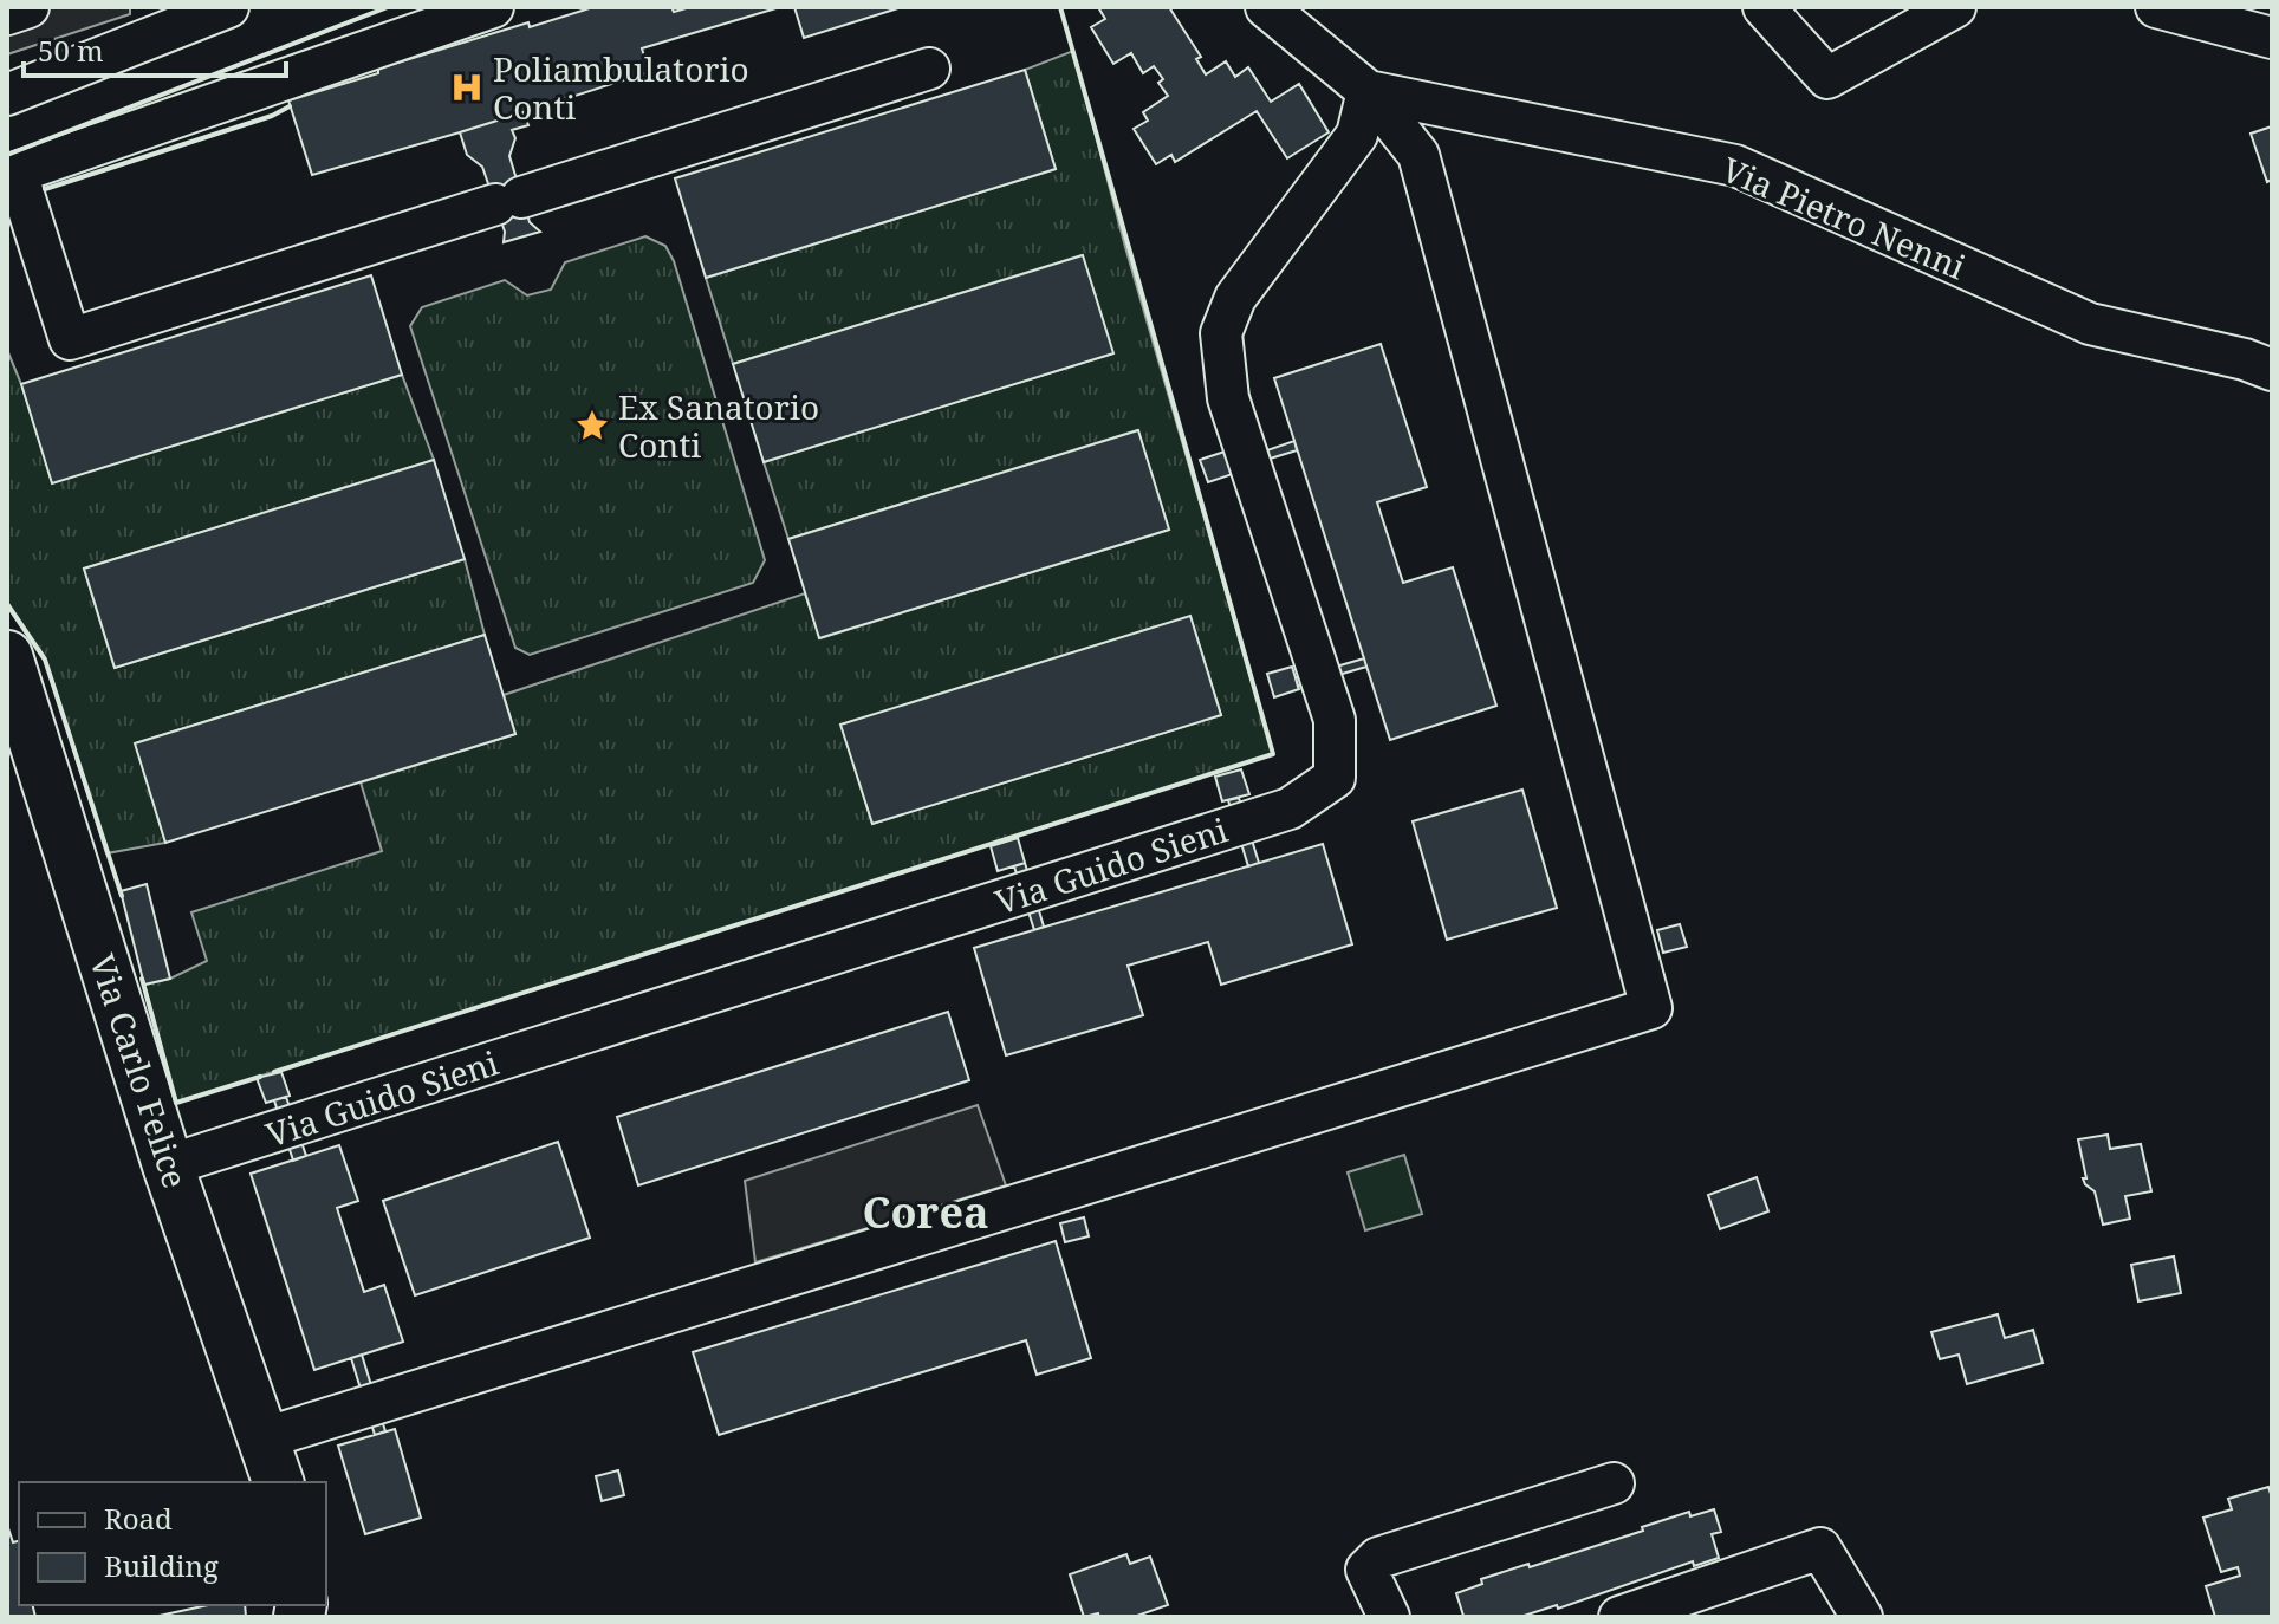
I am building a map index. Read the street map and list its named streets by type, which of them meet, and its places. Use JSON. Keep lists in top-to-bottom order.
{
  "streets": {
    "main road": ["Via Carlo Felice"],
    "street": ["Via Pietro Nenni", "Via Guido Sieni"]
  },
  "crossings": [
    ["Via Pietro Nenni", "Via Guido Sieni"],
    ["Via Guido Sieni", "Via Carlo Felice"]
  ],
  "districts": ["Corea"],
  "places": {
    "hospital": ["Poliambulatorio Conti"],
    "place": ["Ex Sanatorio Conti"]
  },
  "legend": ["Road", "Building"],
  "scale_bar": "50 m"
}
